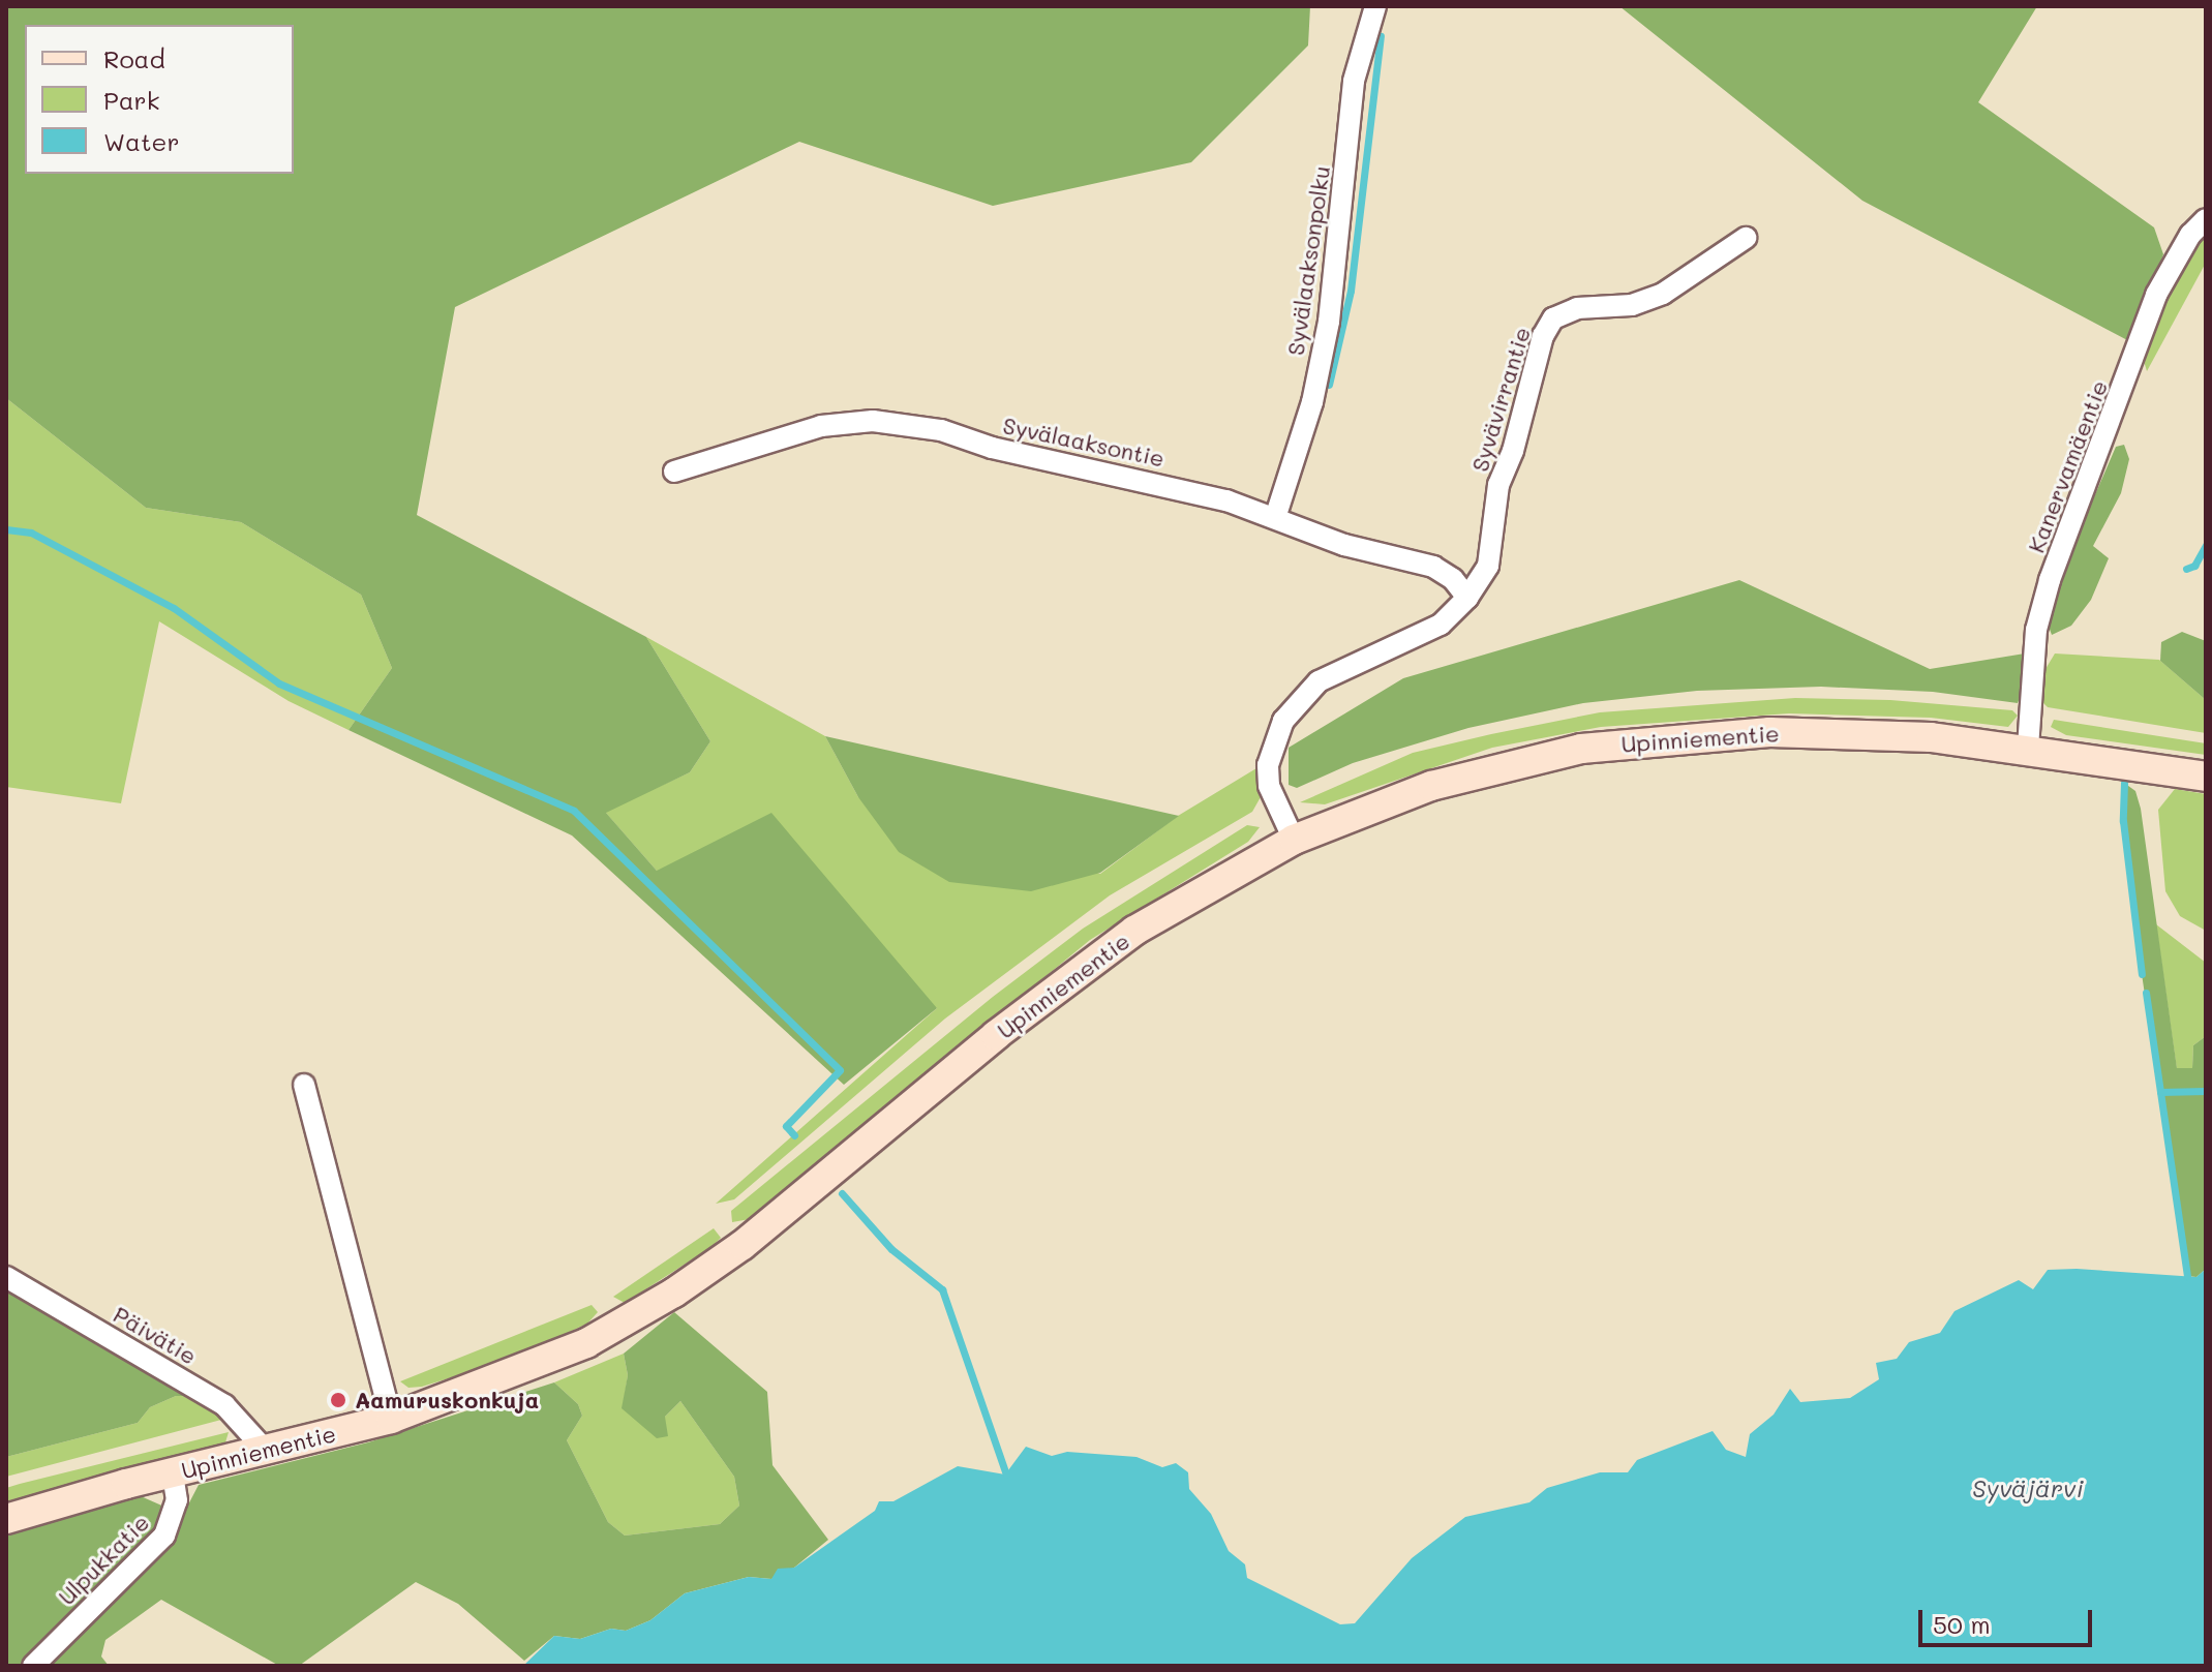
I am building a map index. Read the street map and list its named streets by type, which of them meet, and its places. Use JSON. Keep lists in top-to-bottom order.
{
  "streets": {
    "main road": ["Upinniementie"],
    "street": [
      "Syvälaaksonpolku",
      "Syvävirrantie",
      "Syvälaaksontie",
      "Kanervamäentie",
      "Päivätie",
      "Ulpukkatie"
    ]
  },
  "crossings": [
    ["Syvälaaksonpolku", "Syvälaaksontie"],
    ["Syvävirrantie", "Syvälaaksontie"],
    ["Syvävirrantie", "Upinniementie"],
    ["Kanervamäentie", "Upinniementie"],
    ["Upinniementie", "Päivätie"],
    ["Upinniementie", "Ulpukkatie"]
  ],
  "water": ["Syväjärvi"],
  "places": ["Aamuruskonkuja"],
  "legend": ["Road", "Park", "Water"],
  "scale_bar": "50 m"
}
